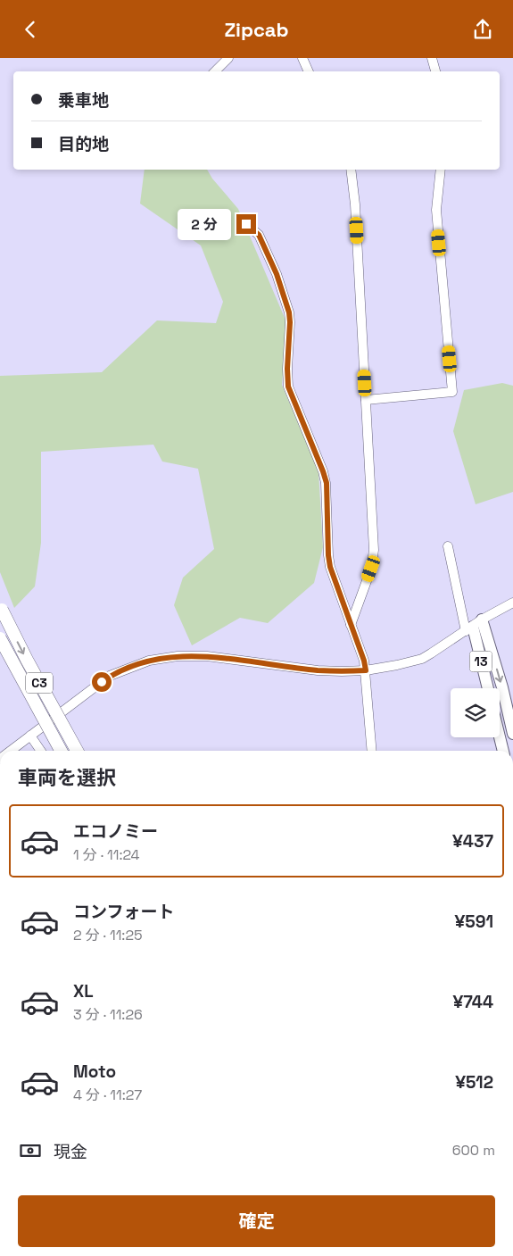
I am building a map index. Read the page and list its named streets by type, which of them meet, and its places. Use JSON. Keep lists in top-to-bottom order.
{
  "streets": {
    "highway": ["C3"],
    "main road": ["13"]
  },
  "page": {
    "header": "Zipcab",
    "banner": ["乗車地", "目的地"],
    "bubble": "2 分",
    "heading": "車両を選択",
    "list": [
      {
        "name": "エコノミー",
        "note": "1 分 · 11:24",
        "value": "¥437"
      },
      {
        "name": "コンフォート",
        "note": "2 分 · 11:25",
        "value": "¥591"
      },
      {
        "name": "XL",
        "note": "3 分 · 11:26",
        "value": "¥744"
      },
      {
        "name": "Moto",
        "note": "4 分 · 11:27",
        "value": "¥512"
      }
    ],
    "pay": ["現金", "600 m"],
    "buttons": "確定"
  }
}
